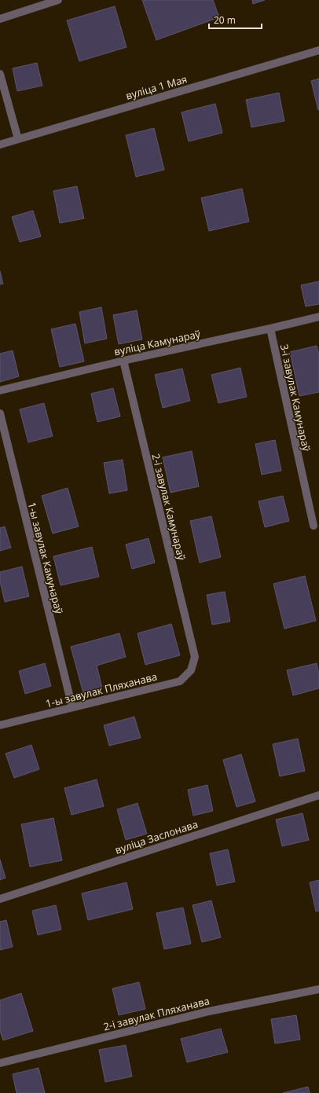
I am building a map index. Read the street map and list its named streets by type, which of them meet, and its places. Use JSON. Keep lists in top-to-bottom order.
{
  "streets": {
    "street": [
      "вуліца 1 Мая",
      "вуліца Камунараў",
      "3-і завулак Камунараў",
      "2-і завулак Камунараў",
      "1-ы завулак Камунараў",
      "1-ы завулак Пляханава",
      "вуліца Заслонава",
      "2-і завулак Пляханава"
    ]
  },
  "crossings": [
    ["вуліца Камунараў", "3-і завулак Камунараў"],
    ["вуліца Камунараў", "2-і завулак Камунараў"],
    ["2-і завулак Камунараў", "1-ы завулак Пляханава"],
    ["1-ы завулак Камунараў", "1-ы завулак Пляханава"]
  ],
  "scale_bar": "20 m"
}
